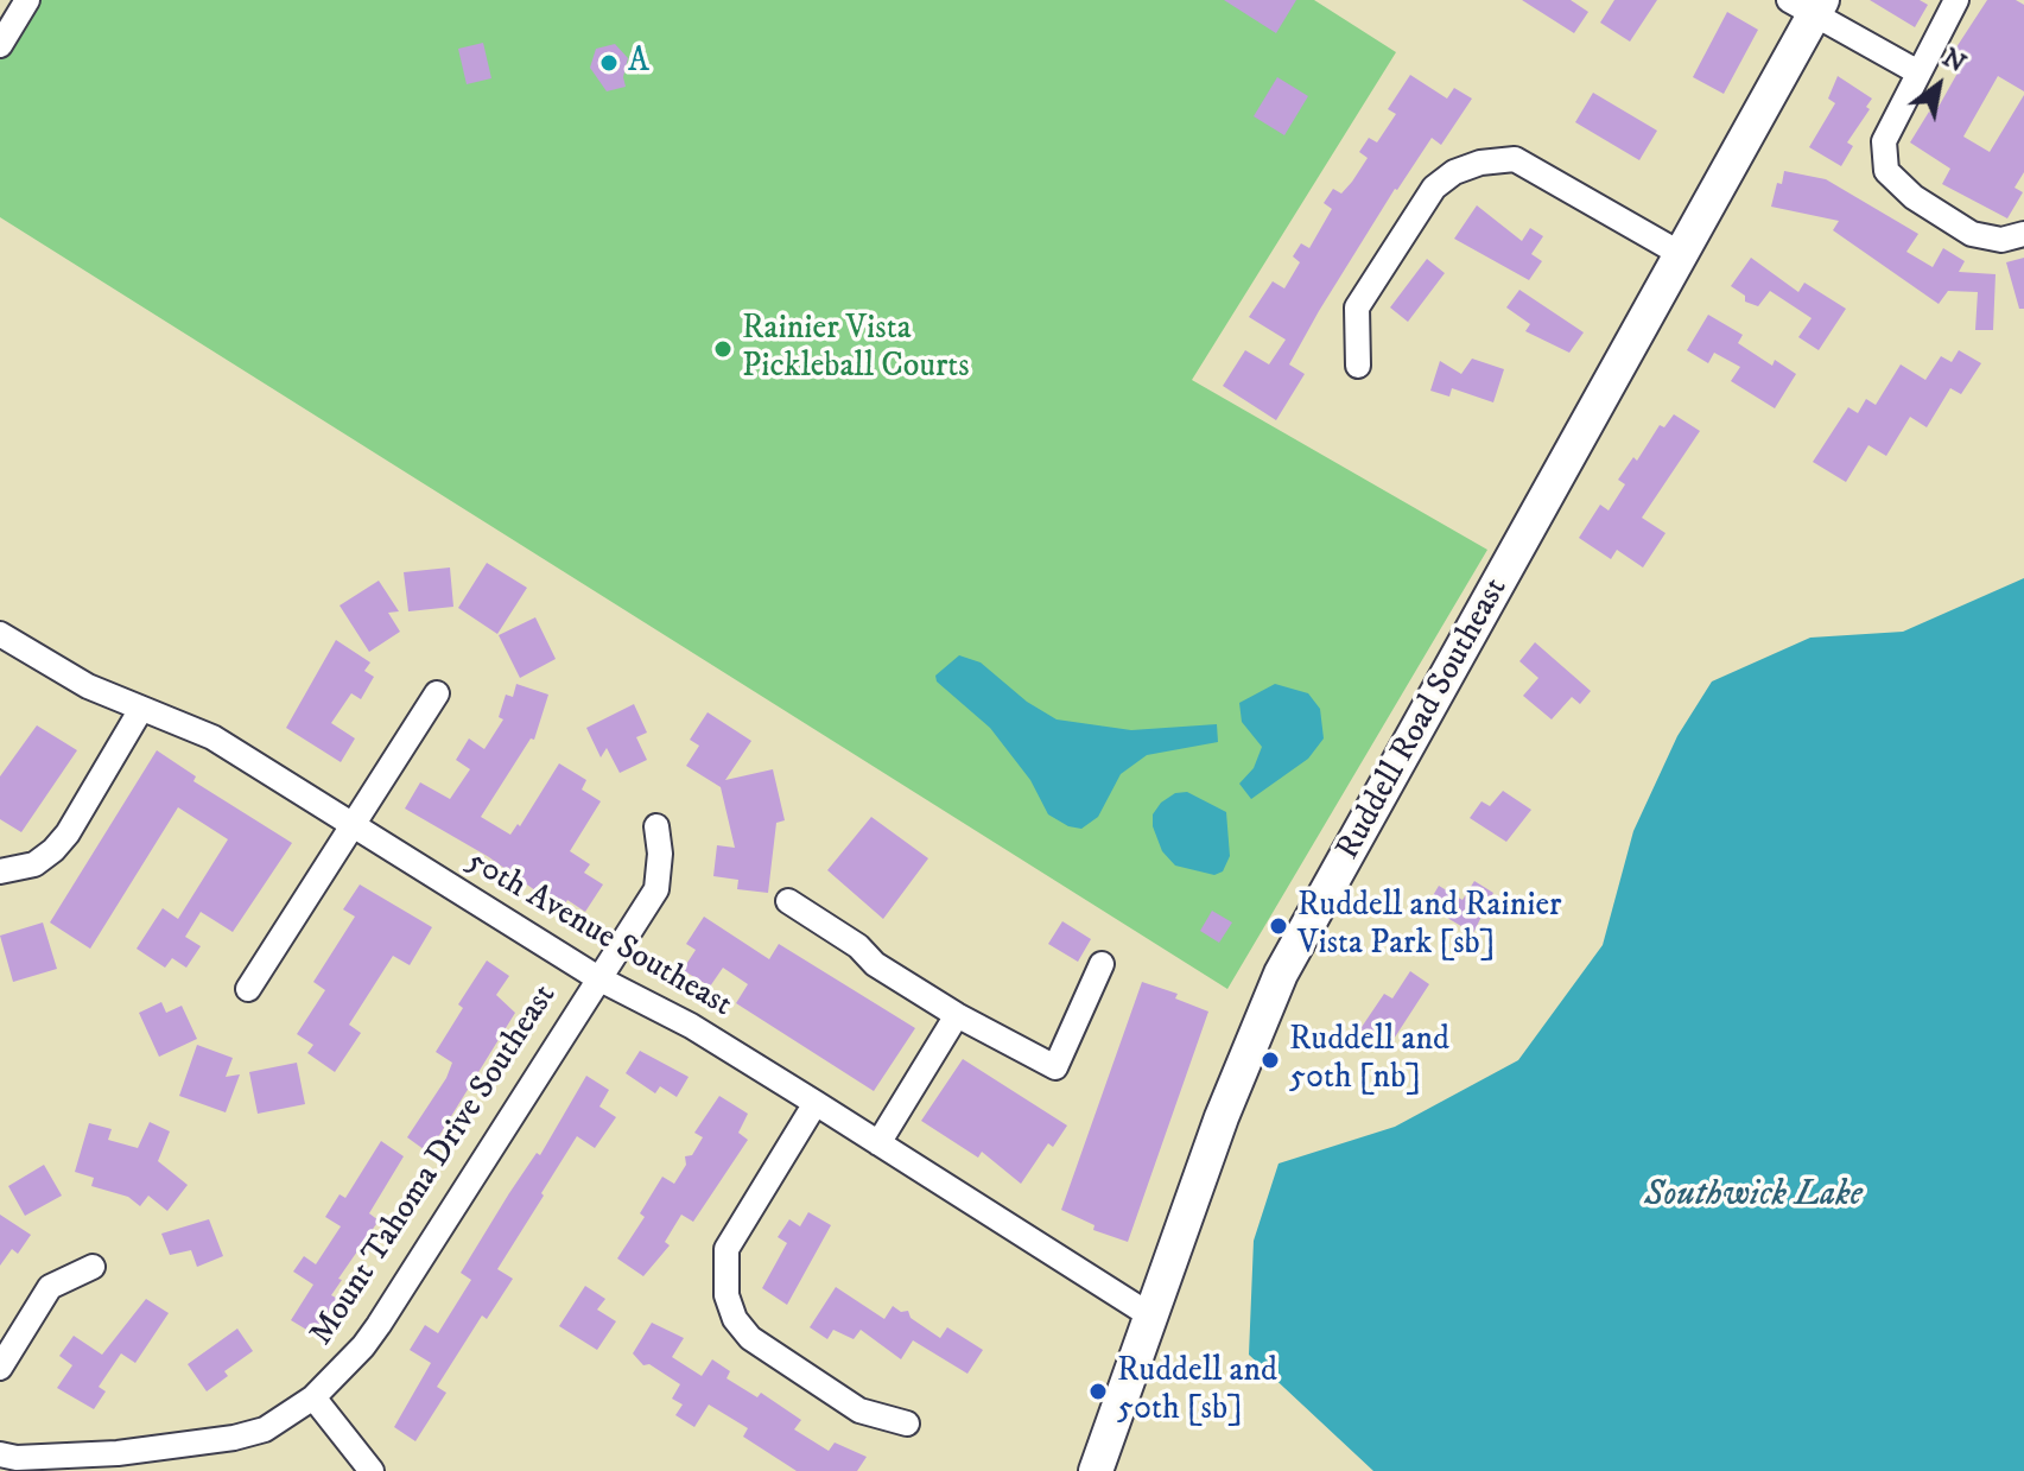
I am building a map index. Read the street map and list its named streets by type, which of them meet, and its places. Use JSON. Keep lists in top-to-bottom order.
{
  "streets": {
    "main road": ["Ruddell Road Southeast"],
    "street": ["50th Avenue Southeast", "Mount Tahoma Drive Southeast"]
  },
  "crossings": [
    ["Ruddell Road Southeast", "50th Avenue Southeast"],
    ["50th Avenue Southeast", "Mount Tahoma Drive Southeast"]
  ],
  "water": ["Southwick Lake"],
  "places": [
    "A",
    "Rainier Vista Pickleball Courts",
    "Ruddell and Rainier Vista Park [sb]",
    "Ruddell and 50th [nb]",
    "Ruddell and 50th [sb]"
  ],
  "north": "top right"
}
